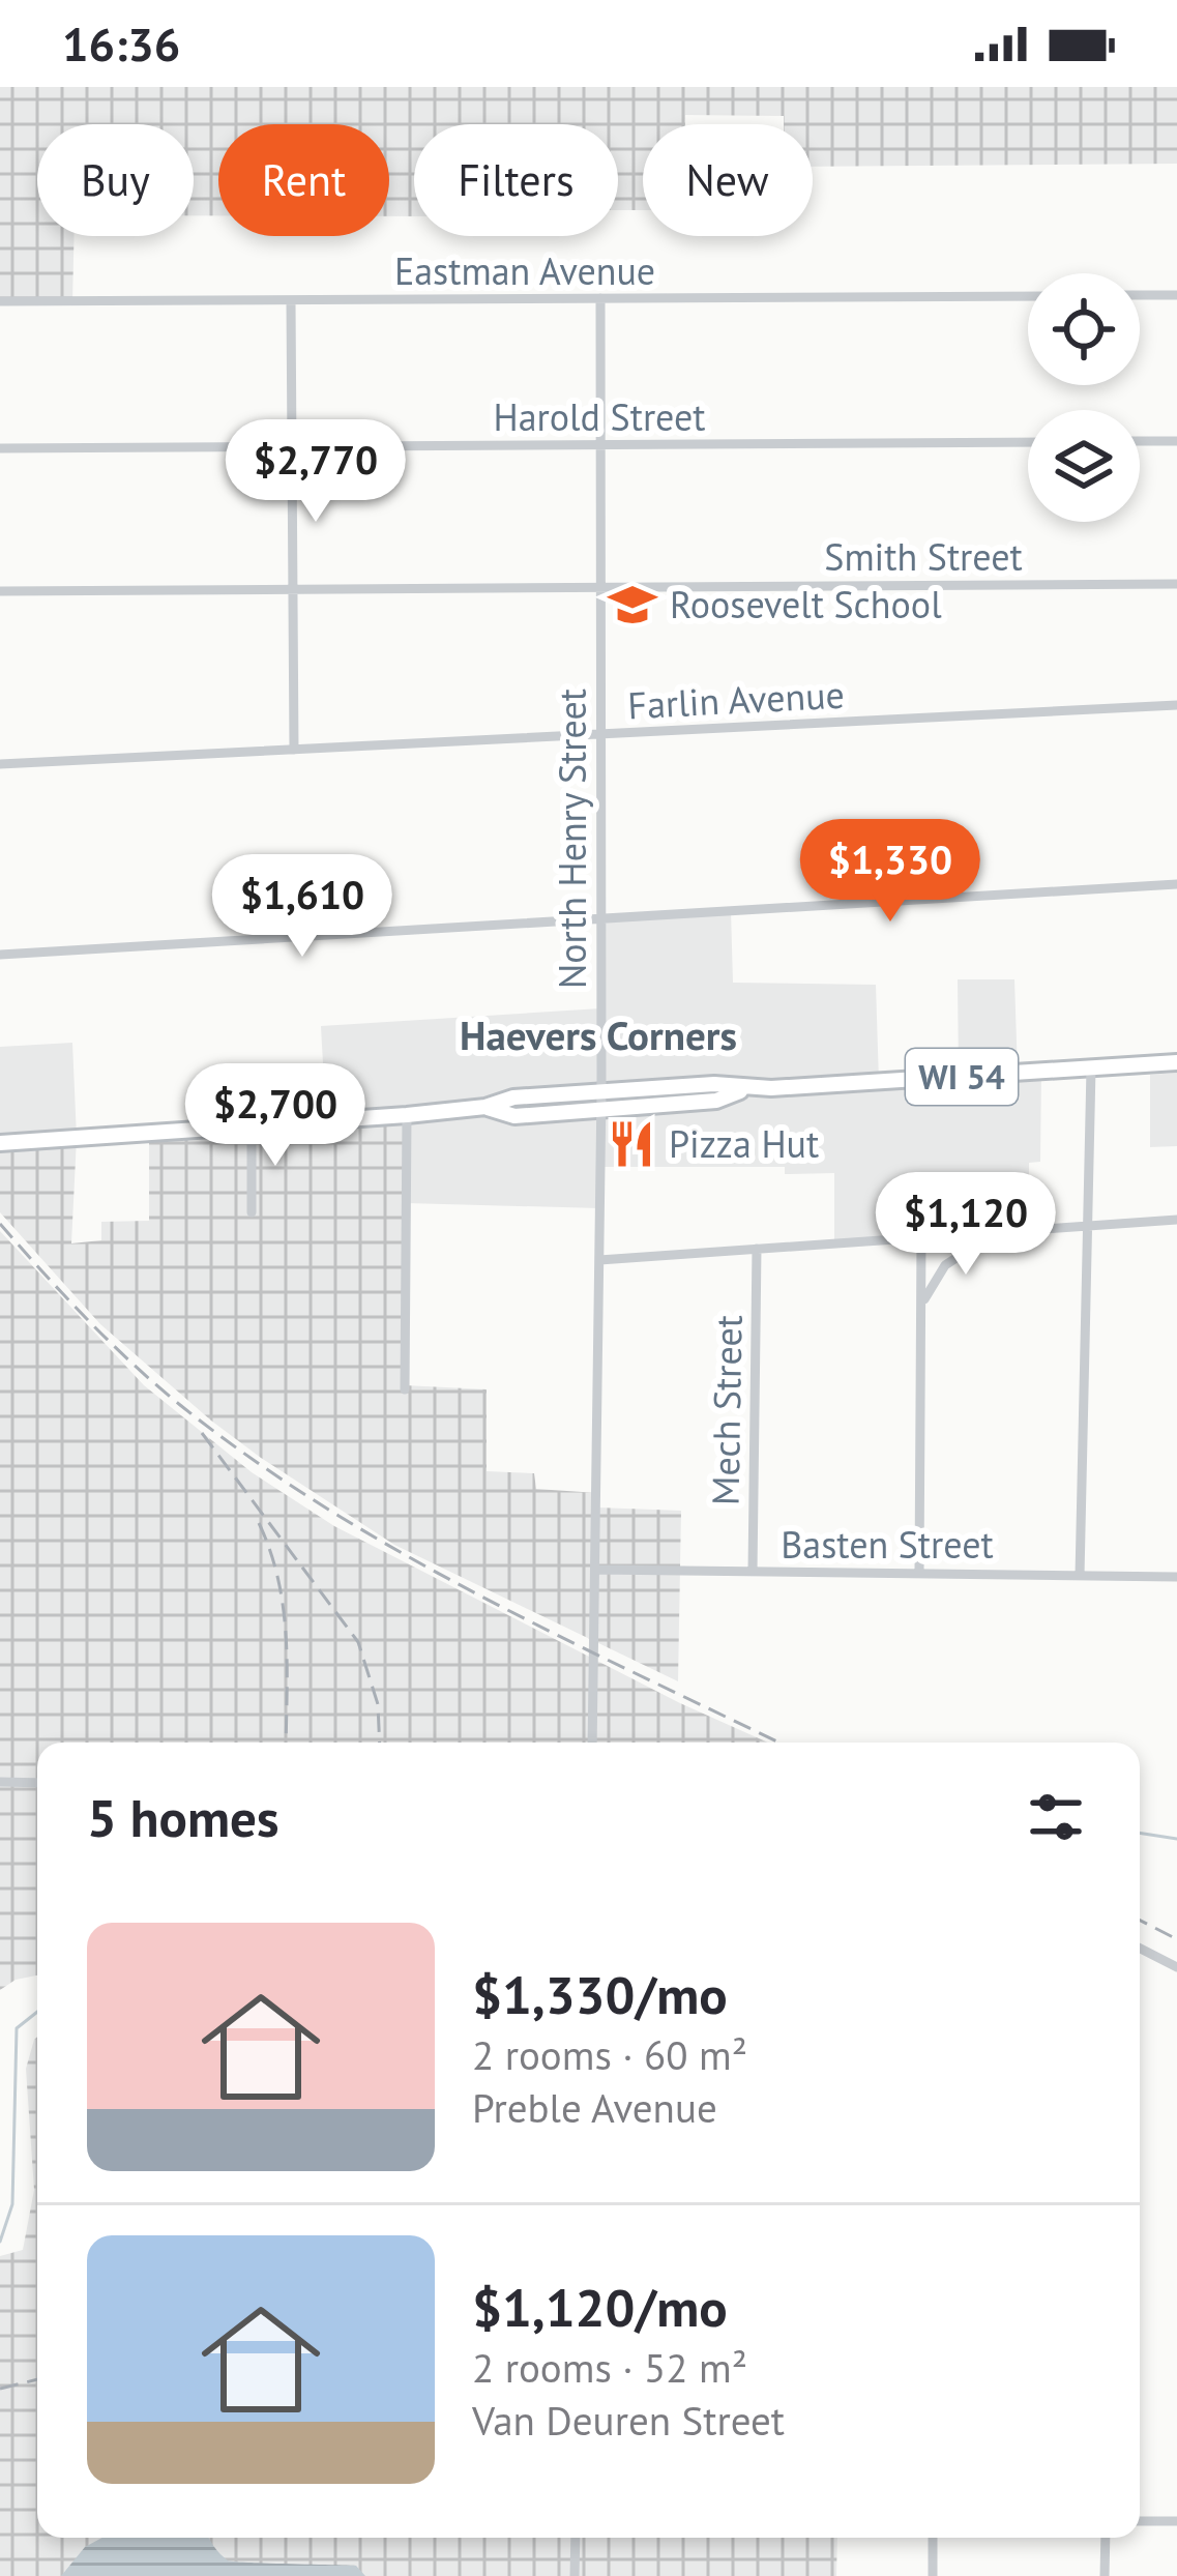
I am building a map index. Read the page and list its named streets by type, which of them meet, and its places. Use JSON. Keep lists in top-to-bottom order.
{
  "streets": {
    "main road": ["WI 54"],
    "street": [
      "Eastman Avenue",
      "Harold Street",
      "Smith Street",
      "Farlin Avenue",
      "North Henry Street",
      "Mech Street",
      "Basten Street"
    ]
  },
  "crossings": [
    ["Eastman Avenue", "North Henry Street"],
    ["Harold Street", "North Henry Street"],
    ["Smith Street", "North Henry Street"],
    ["Farlin Avenue", "North Henry Street"],
    ["North Henry Street", "WI 54"],
    ["North Henry Street", "Basten Street"],
    ["Mech Street", "Basten Street"]
  ],
  "districts": ["Haevers Corners"],
  "places": {
    "school or university": ["Roosevelt School"],
    "restaurant": ["Pizza Hut"]
  },
  "page": {
    "status": "16:36",
    "chip": [
      "Buy",
      "Rent",
      "Filters",
      "New"
    ],
    "price": [
      "$2,770",
      "$1,330",
      "$1,610",
      "$2,700",
      "$1,120"
    ],
    "heading": "5 homes",
    "list": [
      {
        "name": "$1,330/mo",
        "note": "2 rooms · 60 m² · Preble Avenue"
      },
      {
        "name": "$1,120/mo",
        "note": "2 rooms · 52 m² · Van Deuren Street"
      }
    ]
  }
}
